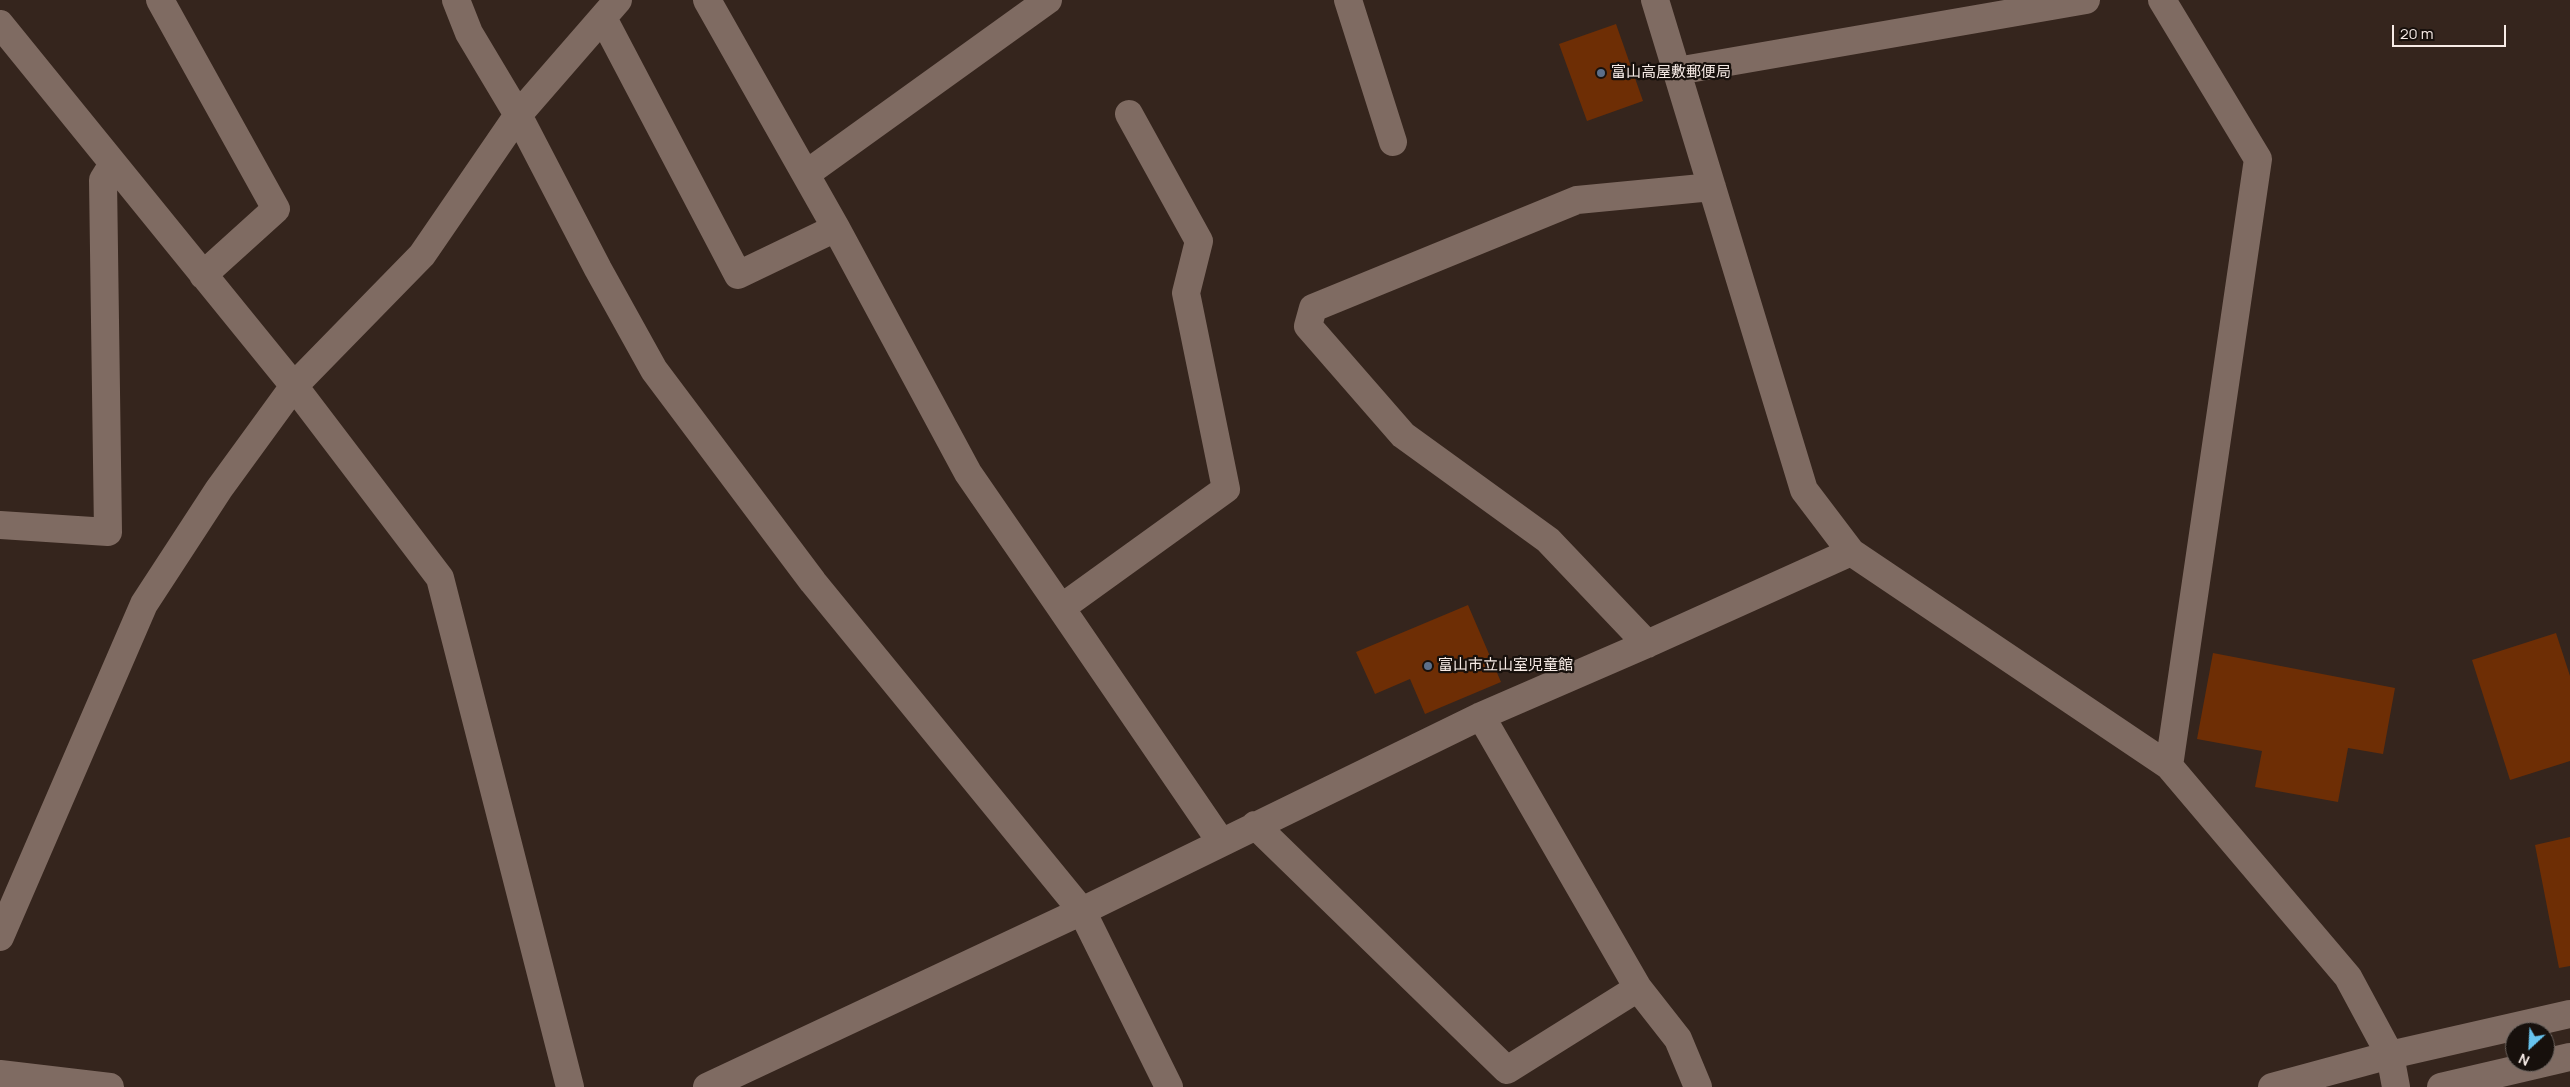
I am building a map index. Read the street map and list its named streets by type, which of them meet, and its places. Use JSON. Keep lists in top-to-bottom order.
{
  "places": ["富山高屋敷郵便局", "富山市立山室児童館"],
  "scale_bar": "20 m",
  "north": "bottom left"
}
